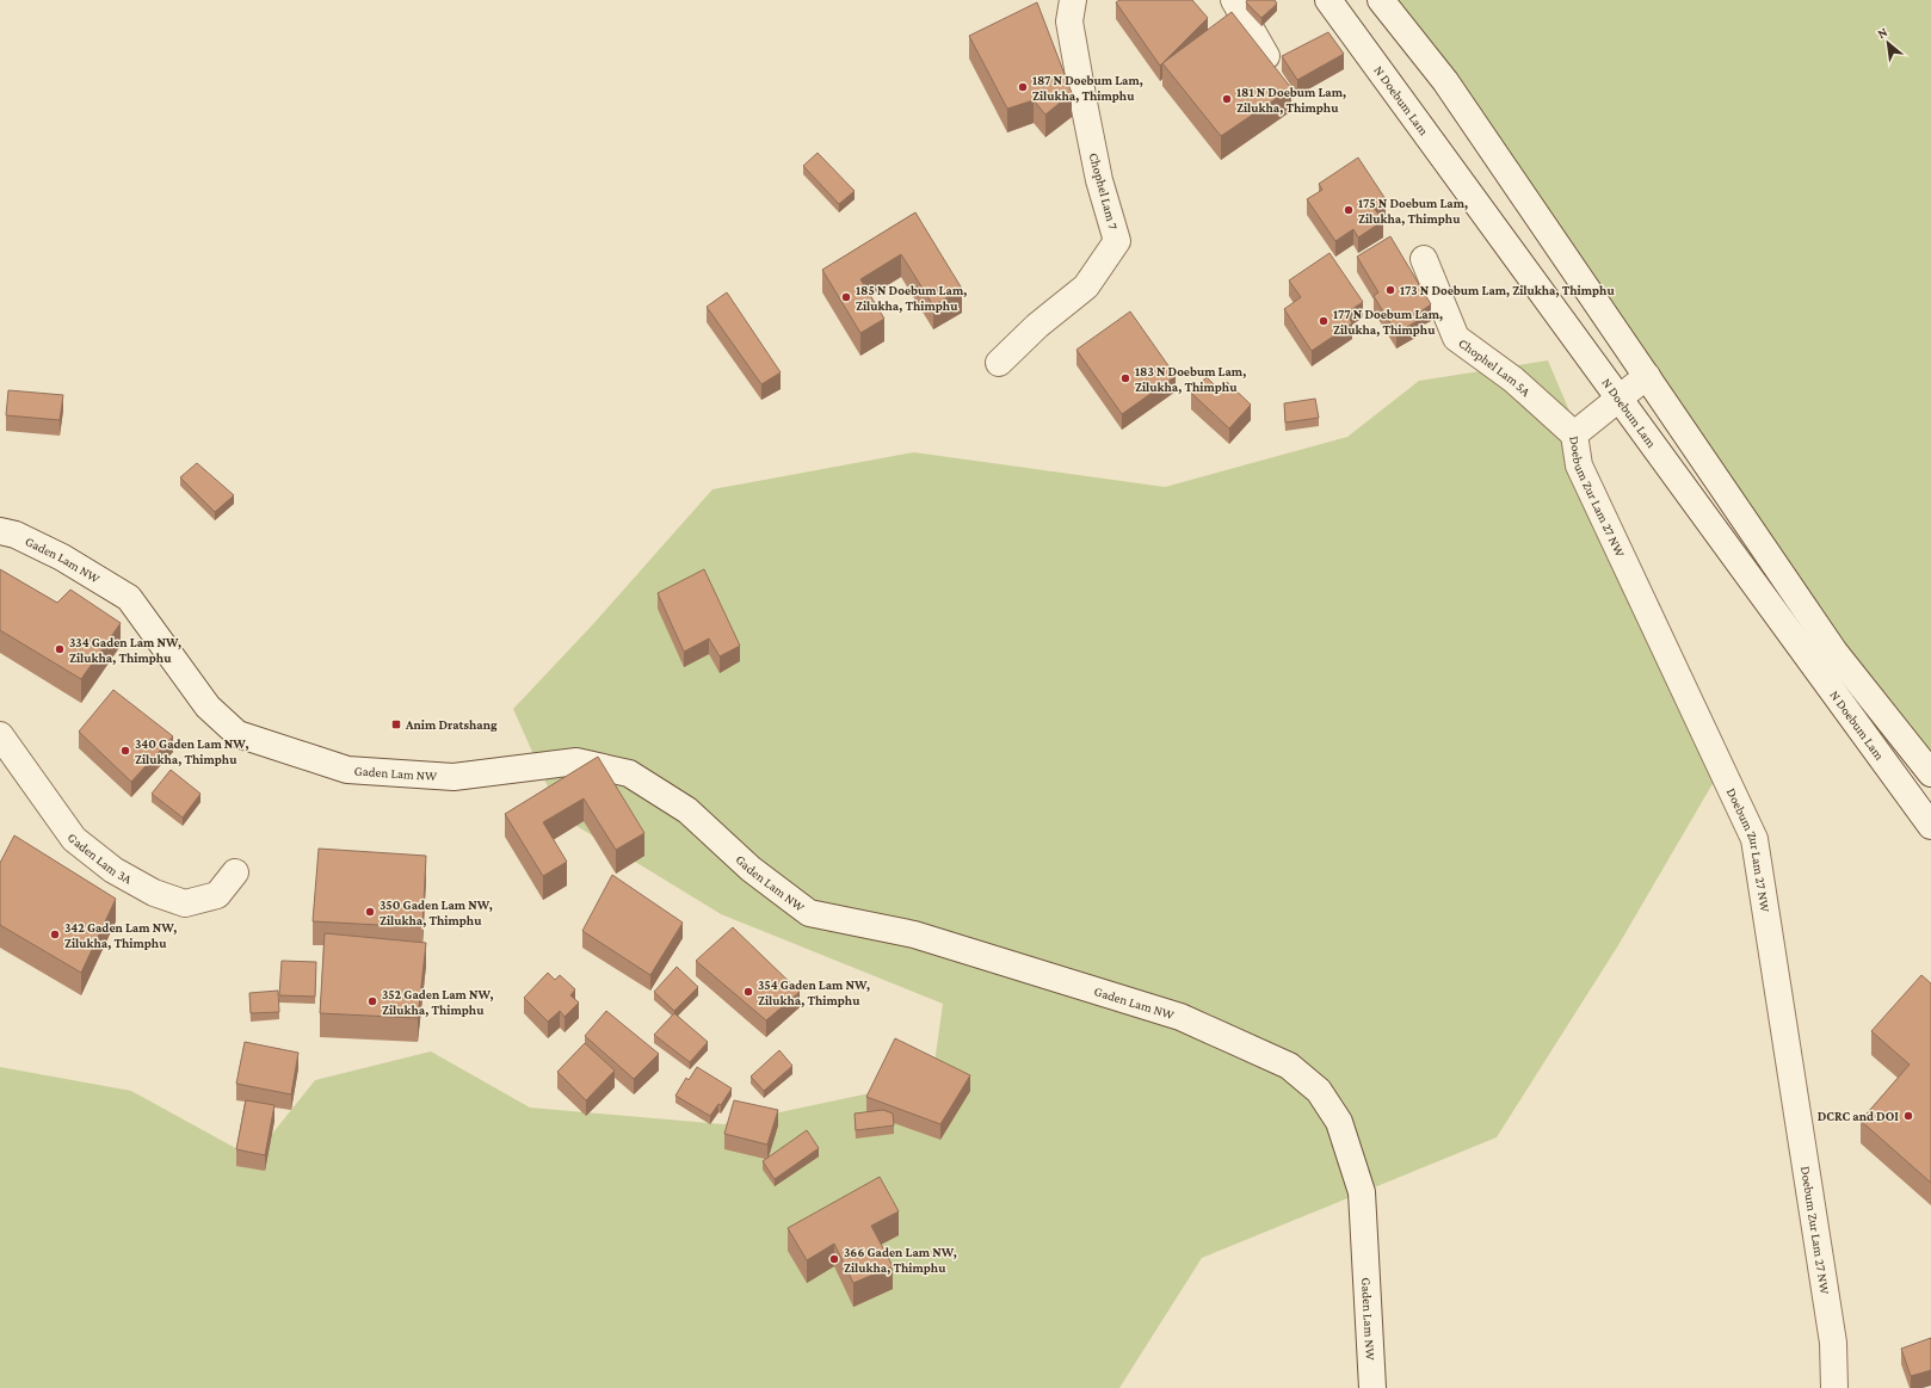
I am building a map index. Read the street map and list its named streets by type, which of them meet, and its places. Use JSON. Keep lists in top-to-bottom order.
{
  "streets": {
    "main road": [
      "N Doebum Lam",
      "Chophel Lam 7",
      "Chophel Lam 5A",
      "Doebum Zur Lam 27 NW",
      "Gaden Lam NW",
      "Gaden Lam 3A"
    ]
  },
  "crossings": [
    ["N Doebum Lam", "Doebum Zur Lam 27 NW"],
    ["Chophel Lam 5A", "Doebum Zur Lam 27 NW"]
  ],
  "places": {
    "other": [
      "187 N Doebum Lam, Zilukha, Thimphu",
      "181 N Doebum Lam, Zilukha, Thimphu",
      "175 N Doebum Lam, Zilukha, Thimphu",
      "173 N Doebum Lam, Zilukha, Thimphu",
      "185 N Doebum Lam, Zilukha, Thimphu",
      "177 N Doebum Lam, Zilukha, Thimphu",
      "183 N Doebum Lam, Zilukha, Thimphu",
      "334 Gaden Lam NW, Zilukha, Thimphu",
      "340 Gaden Lam NW, Zilukha, Thimphu",
      "350 Gaden Lam NW, Zilukha, Thimphu",
      "342 Gaden Lam NW, Zilukha, Thimphu",
      "354 Gaden Lam NW, Zilukha, Thimphu",
      "352 Gaden Lam NW, Zilukha, Thimphu",
      "DCRC and DOI",
      "366 Gaden Lam NW, Zilukha, Thimphu"
    ],
    "transit": ["Anim Dratshang"]
  },
  "north": "top left"
}
